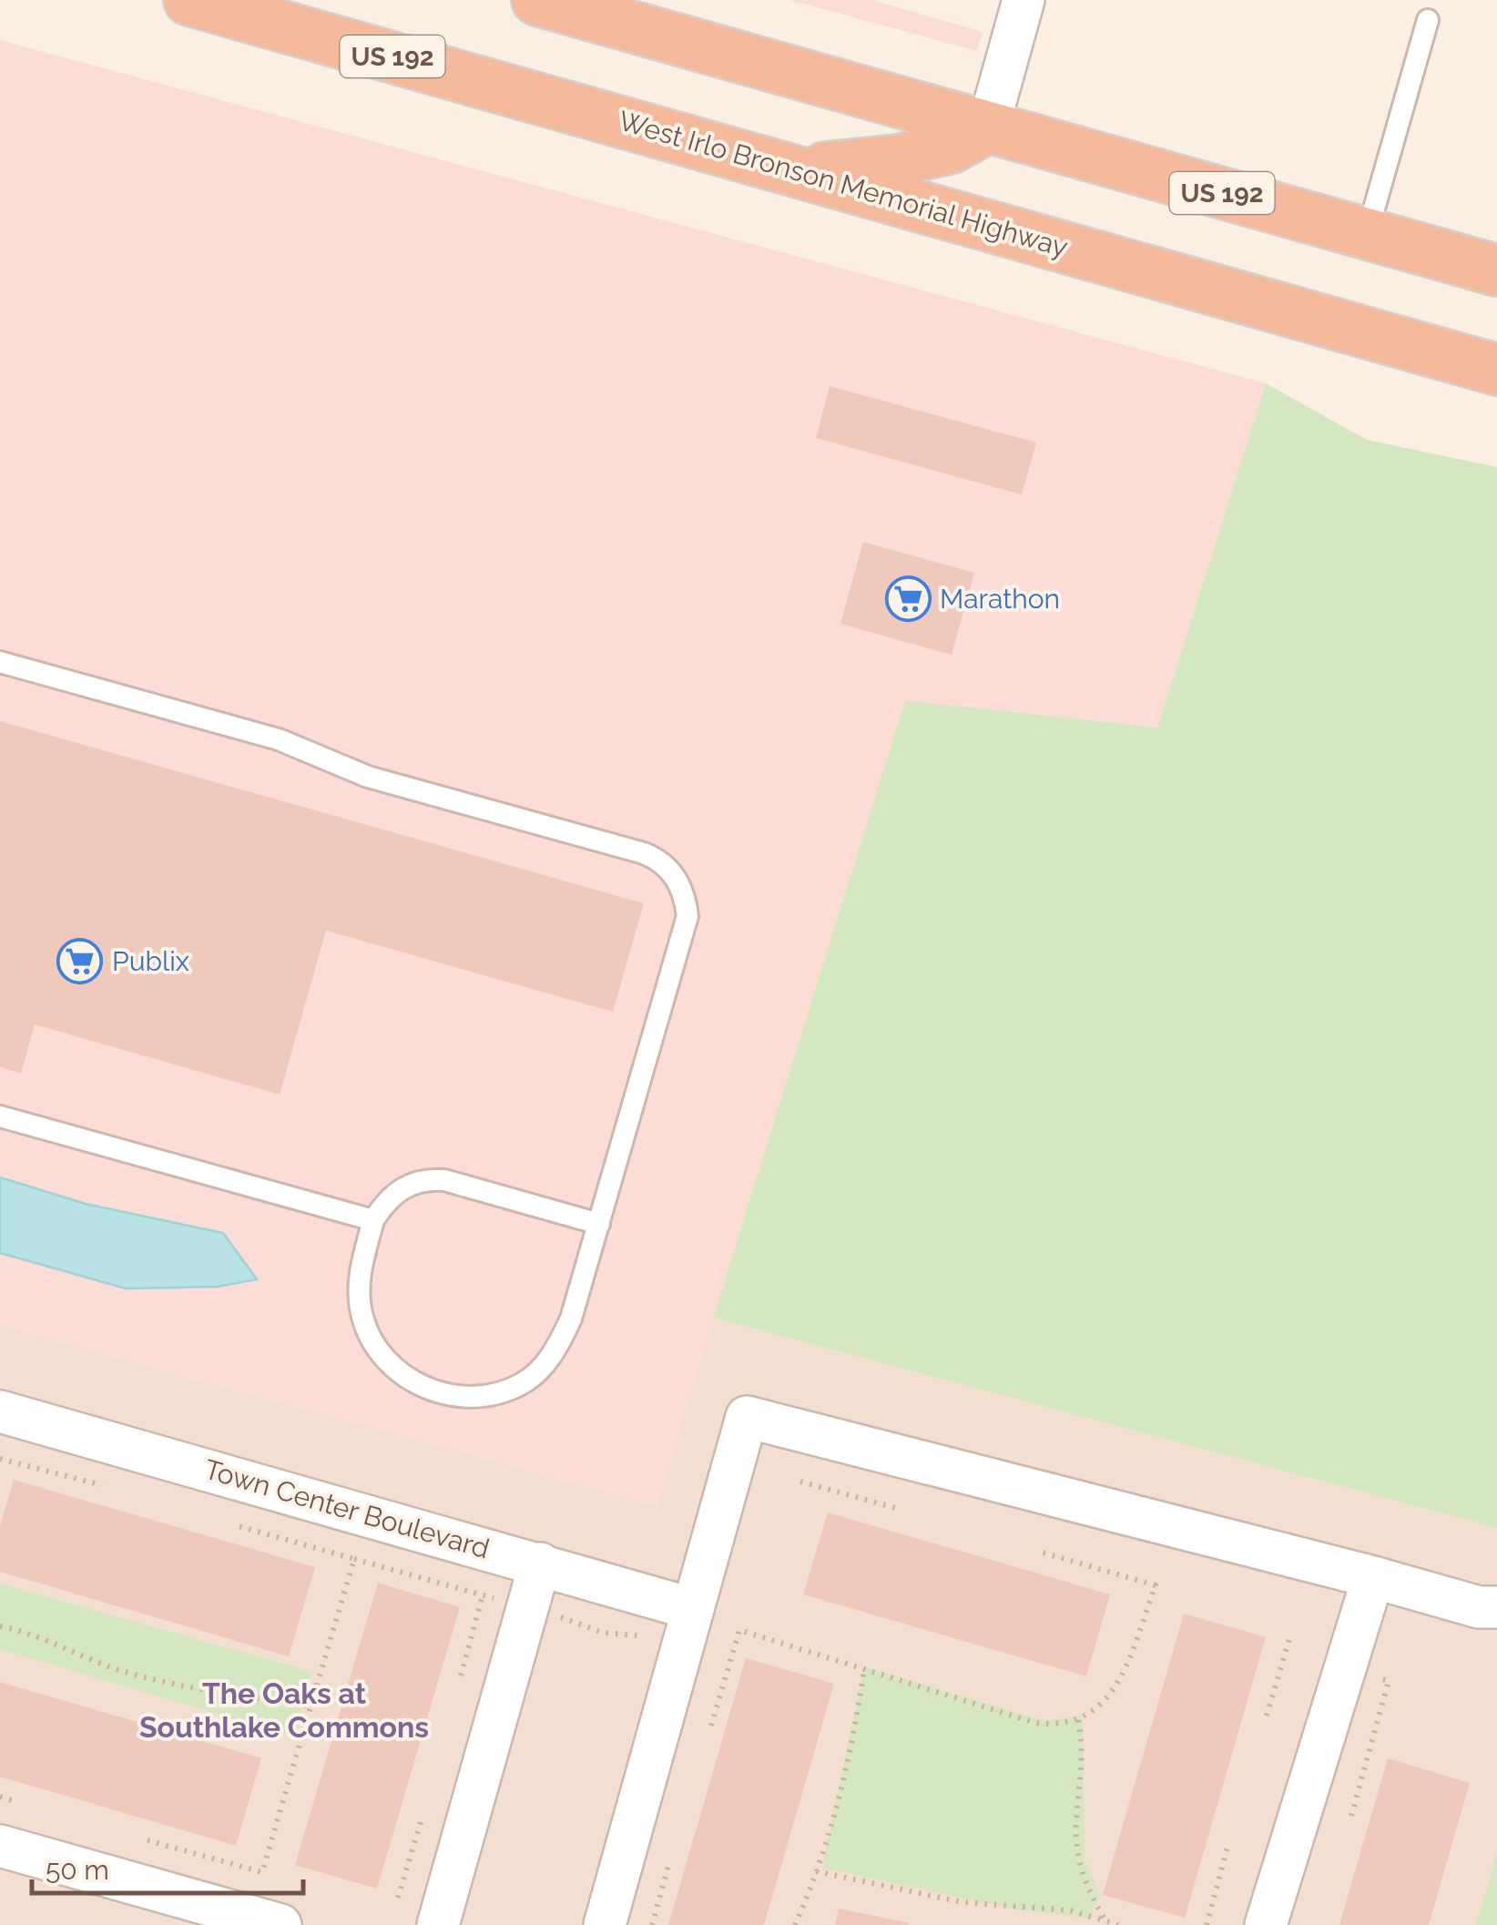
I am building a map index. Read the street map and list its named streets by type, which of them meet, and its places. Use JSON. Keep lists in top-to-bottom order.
{
  "streets": {
    "highway": ["US 192", "West Irlo Bronson Memorial Highway"],
    "street": ["Town Center Boulevard"]
  },
  "districts": ["The Oaks at Southlake Commons"],
  "places": {
    "supermarket": ["Marathon", "Publix"]
  },
  "scale_bar": "50 m"
}
